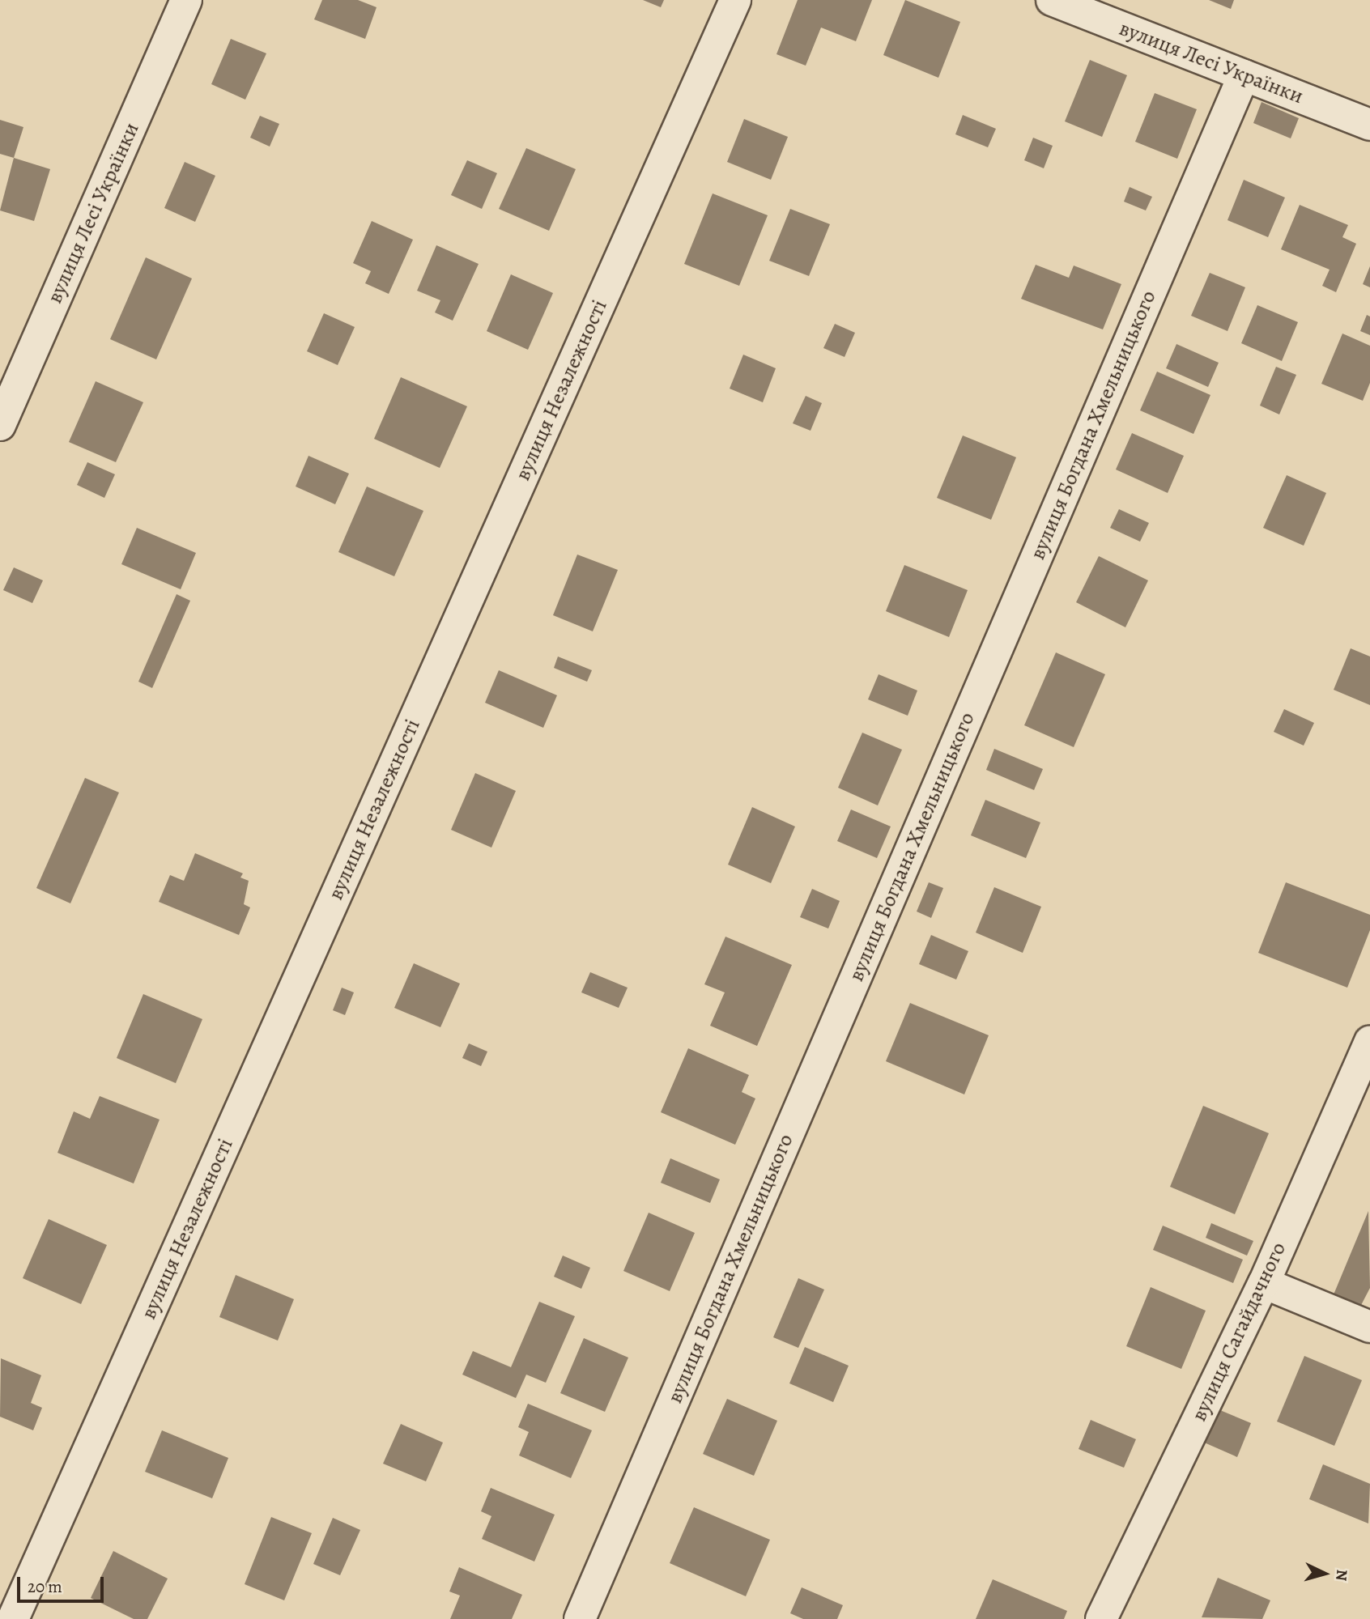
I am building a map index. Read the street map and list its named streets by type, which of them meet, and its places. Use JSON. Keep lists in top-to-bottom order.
{
  "streets": {
    "street": [
      "вулиця Лесі Українки",
      "вулиця Незалежності",
      "вулиця Богдана Хмельницького",
      "вулиця Сагайдачного"
    ]
  },
  "crossings": [
    ["вулиця Лесі Українки", "вулиця Богдана Хмельницького"]
  ],
  "scale_bar": "20 m",
  "north": "right"
}
